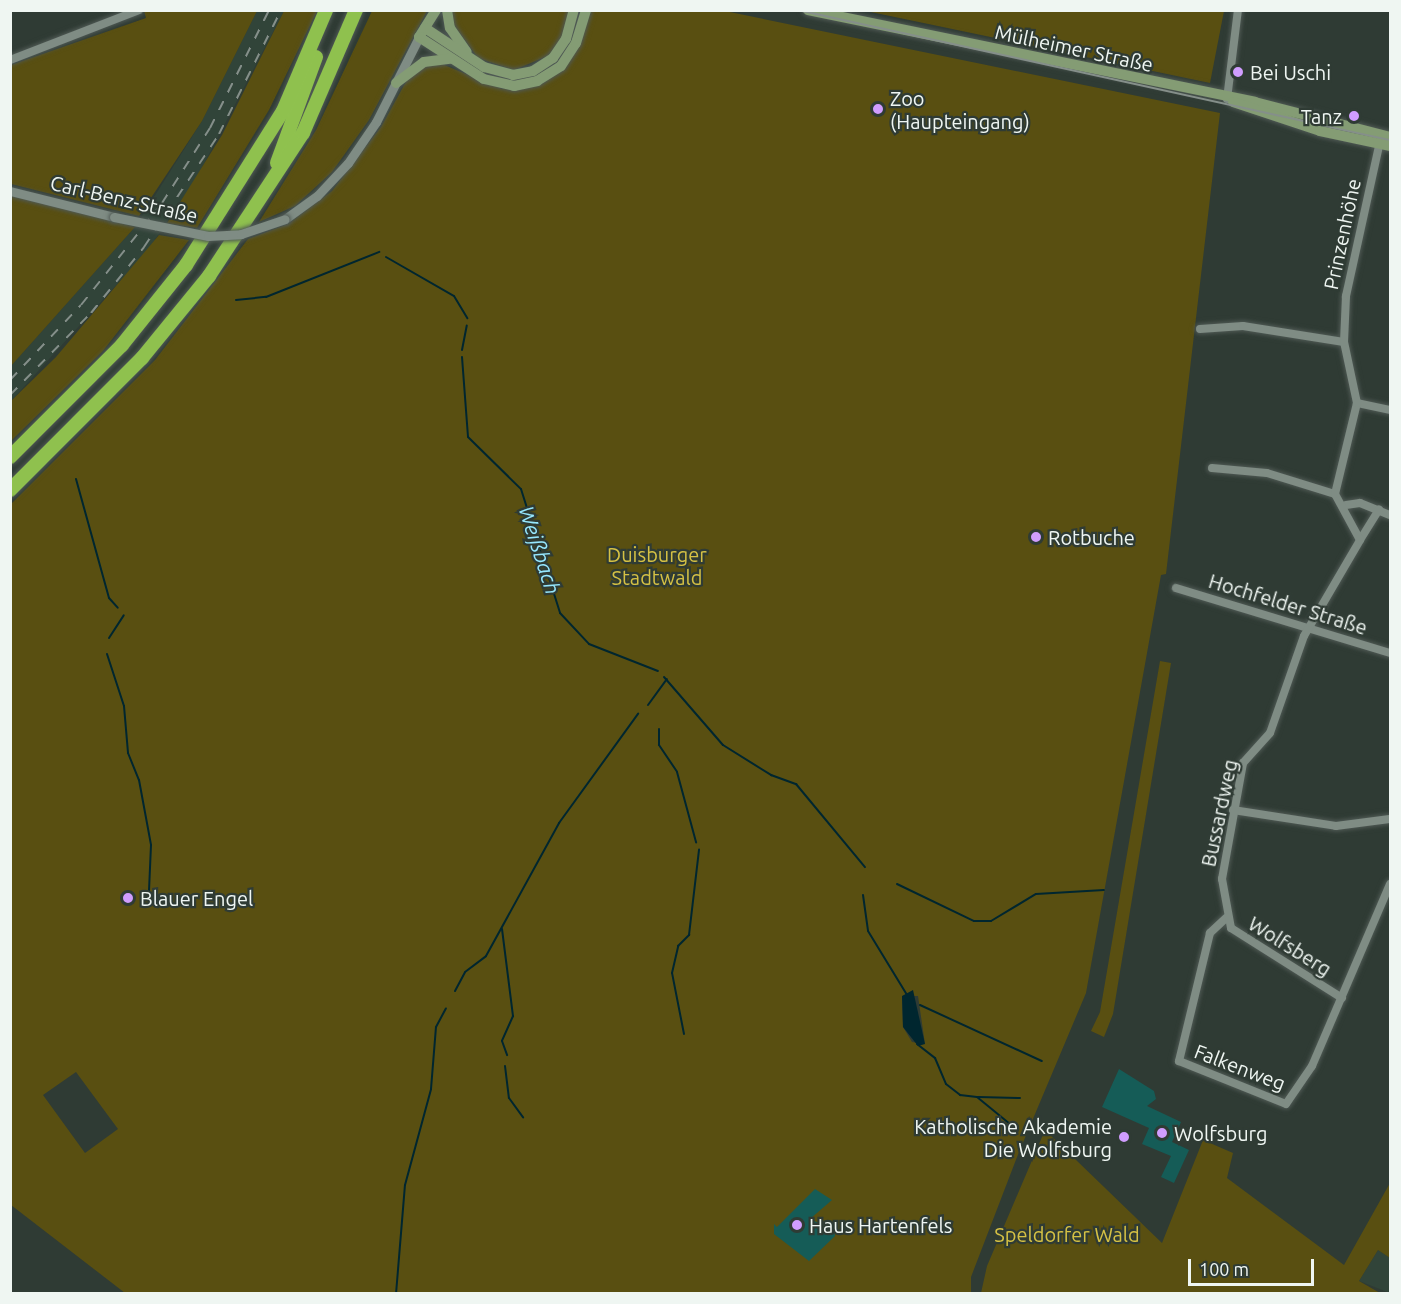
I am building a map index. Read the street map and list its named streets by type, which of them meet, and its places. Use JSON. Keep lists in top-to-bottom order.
{
  "streets": {
    "main road": ["Mülheimer Straße", "Carl-Benz-Straße"],
    "street": [
      "Prinzenhöhe",
      "Hochfelder Straße",
      "Bussardweg",
      "Wolfsberg",
      "Falkenweg"
    ]
  },
  "crossings": [
    ["Mülheimer Straße", "Prinzenhöhe"],
    ["Hochfelder Straße", "Bussardweg"],
    ["Bussardweg", "Wolfsberg"],
    ["Bussardweg", "Falkenweg"],
    ["Wolfsberg", "Falkenweg"]
  ],
  "water": ["Weißbach"],
  "parks": ["Duisburger Stadtwald", "Speldorfer Wald"],
  "places": [
    "Bei Uschi",
    "Zoo (Haupteingang)",
    "Tanz",
    "Rotbuche",
    "Blauer Engel",
    "Wolfsburg",
    "Katholische Akademie Die Wolfsburg",
    "Haus Hartenfels"
  ],
  "scale_bar": "100 m"
}
